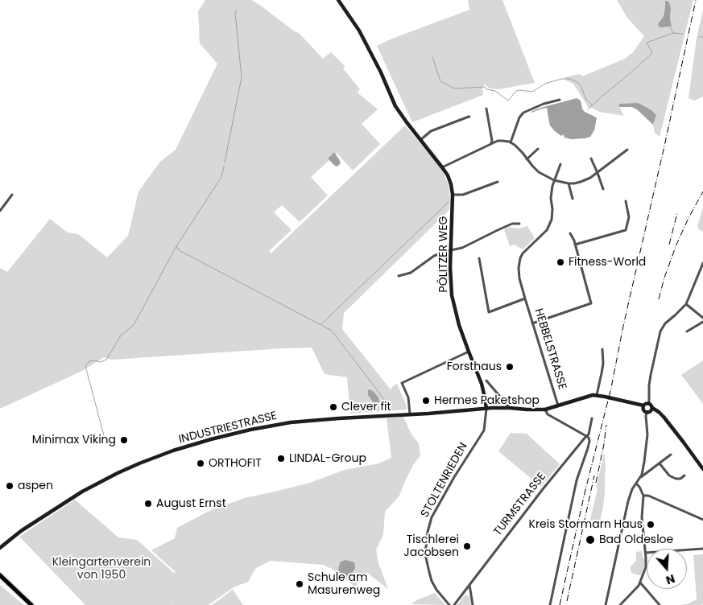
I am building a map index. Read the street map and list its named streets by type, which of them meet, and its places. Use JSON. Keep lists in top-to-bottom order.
{
  "streets": {
    "main road": ["PÖLITZER WEG", "INDUSTRIESTRASSE"],
    "street": ["HEBBELSTRASSE", "STOLTENRIEDEN", "TURMSTRASSE"]
  },
  "crossings": [
    ["PÖLITZER WEG", "INDUSTRIESTRASSE"],
    ["PÖLITZER WEG", "STOLTENRIEDEN"],
    ["INDUSTRIESTRASSE", "STOLTENRIEDEN"]
  ],
  "parks": ["Kleingartenverein von 1950"],
  "places": [
    "Fitness-World",
    "Forsthaus",
    "Hermes Paketshop",
    "Clever fit",
    "Minimax Viking",
    "LINDAL-Group",
    "ORTHOFIT",
    "aspen",
    "August Ernst",
    "Kreis Stormarn Haus",
    "Bad Oldesloe",
    "Tischlerei Jacobsen",
    "Schule am Masurenweg"
  ],
  "north": "bottom"
}
